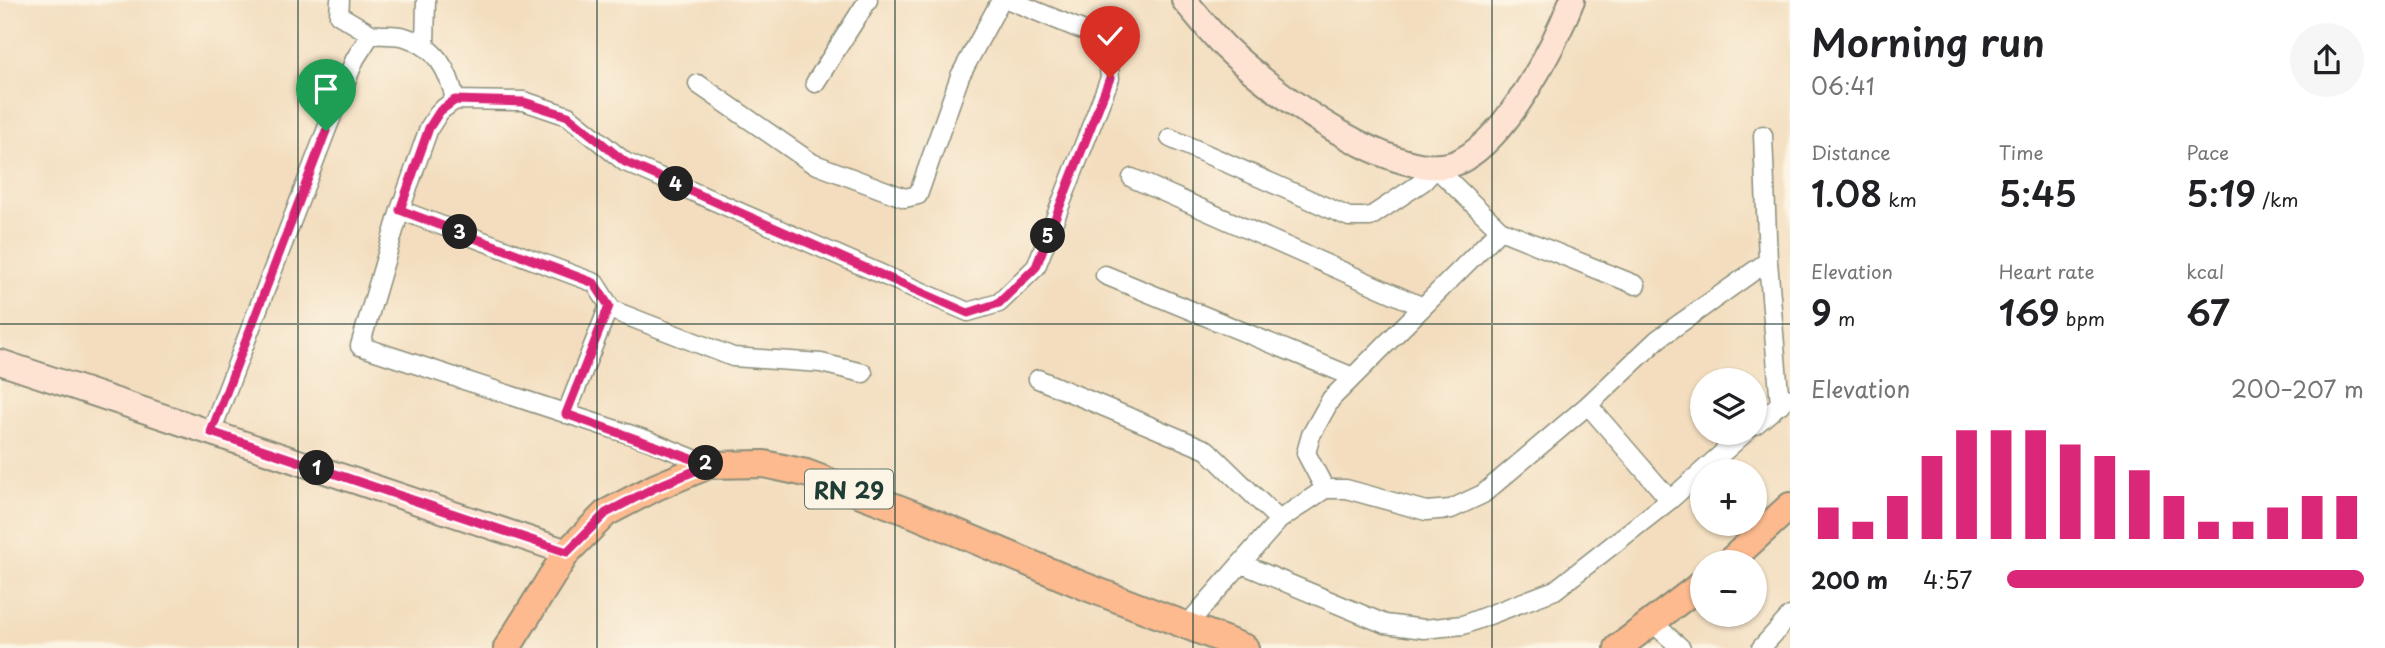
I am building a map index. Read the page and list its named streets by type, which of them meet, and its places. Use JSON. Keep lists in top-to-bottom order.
{
  "streets": {
    "main road": ["RN 29"]
  },
  "page": {
    "heading": ["Morning run", "06:41"],
    "stats": [
      ["Distance", "1.08 km"],
      ["Time", "5:45"],
      ["Pace", "5:19 /km"],
      ["Elevation", "9 m"],
      ["Heart rate", "169 bpm"],
      ["kcal", "67"]
    ],
    "pins": [
      "4",
      "3",
      "5",
      "2",
      "1"
    ],
    "chart": ["Elevation", "200–207 m"],
    "map_buttons": ["+", "−"],
    "list": [
      {
        "name": "200 m",
        "note": "4:57"
      }
    ]
  }
}
